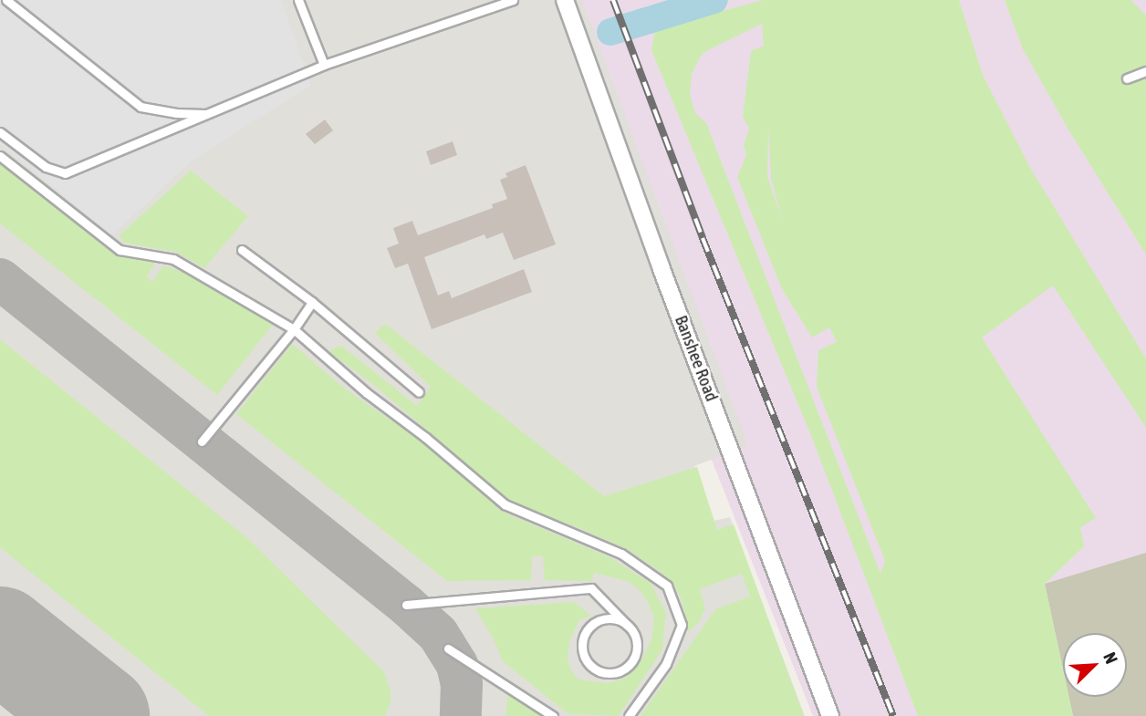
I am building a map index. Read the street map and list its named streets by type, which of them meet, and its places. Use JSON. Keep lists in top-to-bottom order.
{
  "streets": {
    "street": ["Banshee Road"]
  },
  "north": "top right"
}
